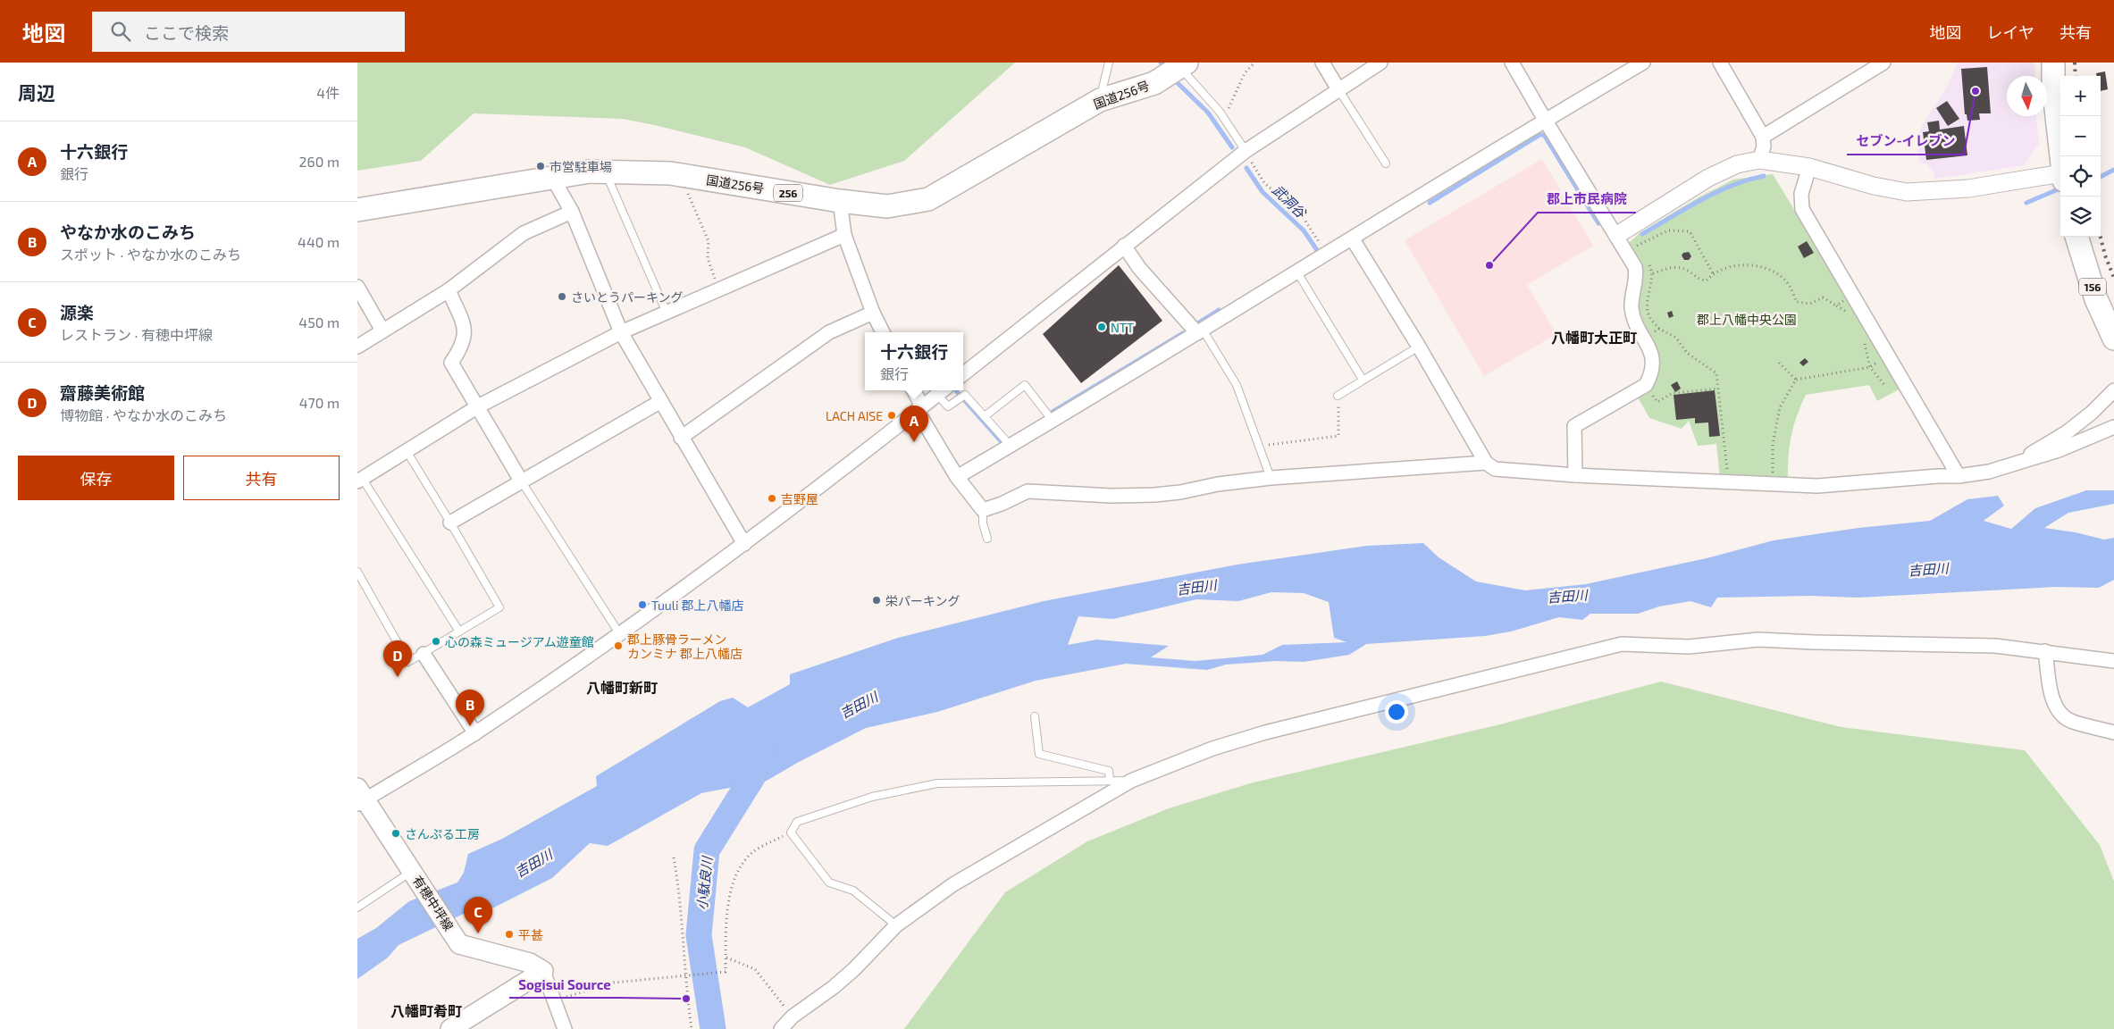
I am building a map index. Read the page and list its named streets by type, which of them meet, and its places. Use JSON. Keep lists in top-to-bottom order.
{
  "streets": {
    "highway": ["国道256号", "256", "156"],
    "main road": ["有穂中坪線"]
  },
  "districts": ["八幡町大正町", "八幡町新町", "八幡町肴町"],
  "water": ["武洞谷", "吉田川", "小駄良川"],
  "parks": ["郡上八幡中央公園"],
  "places": [
    "セブン-イレブン",
    "市営駐車場",
    "郡上市民病院",
    "さいとうパーキング",
    "NTT",
    "LACH AISE",
    "吉野屋",
    "栄パーキング",
    "Tuuli 郡上八幡店",
    "心の森ミュージアム遊童館",
    "郡上豚骨ラーメン カンミナ 郡上八幡店",
    "さんぷる工房",
    "平甚",
    "Sogisui Source"
  ],
  "north": "bottom",
  "page": {
    "header": "地図",
    "search": "ここで検索",
    "nav": ["地図", "レイヤ", "共有"],
    "heading": ["周辺", "4件"],
    "map_buttons": ["+", "−"],
    "list": [
      {
        "mark": "A",
        "name": "十六銀行",
        "note": "銀行",
        "value": "260 m"
      },
      {
        "mark": "B",
        "name": "やなか水のこみち",
        "note": "スポット · やなか水のこみち",
        "value": "440 m"
      },
      {
        "mark": "C",
        "name": "源楽",
        "note": "レストラン · 有穂中坪線",
        "value": "450 m"
      },
      {
        "mark": "D",
        "name": "齋藤美術館",
        "note": "博物館 · やなか水のこみち",
        "value": "470 m"
      }
    ],
    "popup": ["十六銀行", "銀行"],
    "pins": [
      "A",
      "D",
      "B",
      "C"
    ],
    "buttons": ["保存", "共有"]
  }
}
